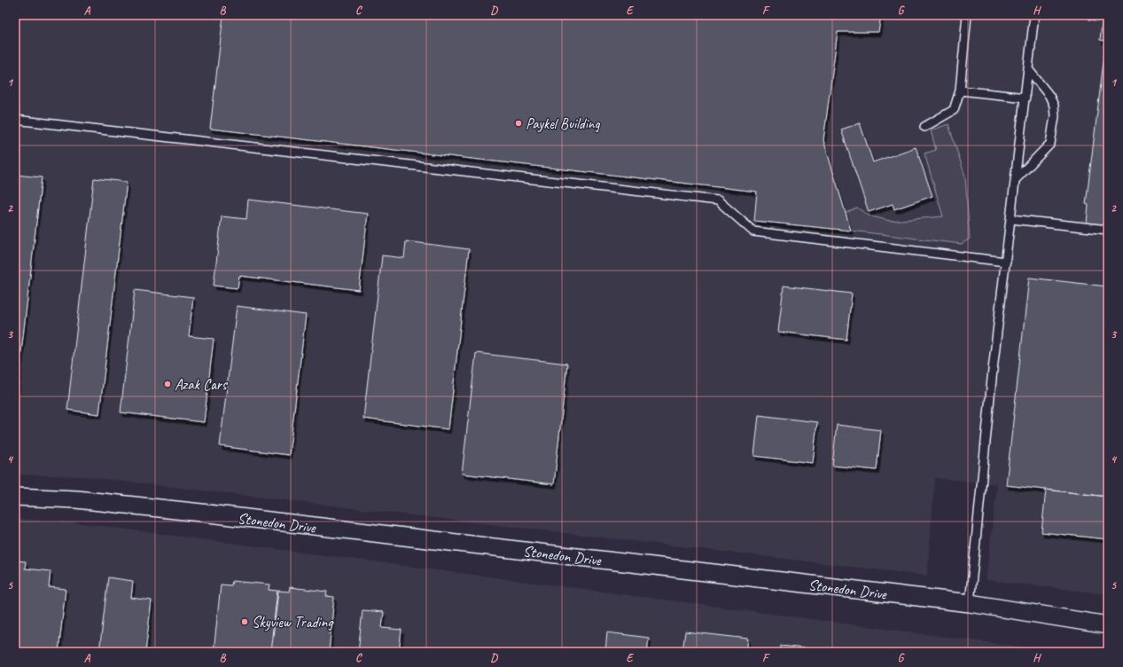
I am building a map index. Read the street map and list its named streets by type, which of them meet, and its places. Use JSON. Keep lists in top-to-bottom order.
{
  "streets": {
    "street": ["Stonedon Drive"]
  },
  "places": ["Paykel Building", "Azak Cars", "Skyview Trading"],
  "grid": {
    "columns": [
      "A",
      "B",
      "C",
      "D",
      "E",
      "F",
      "G",
      "H"
    ],
    "rows": [
      "1",
      "2",
      "3",
      "4",
      "5"
    ]
  }
}
